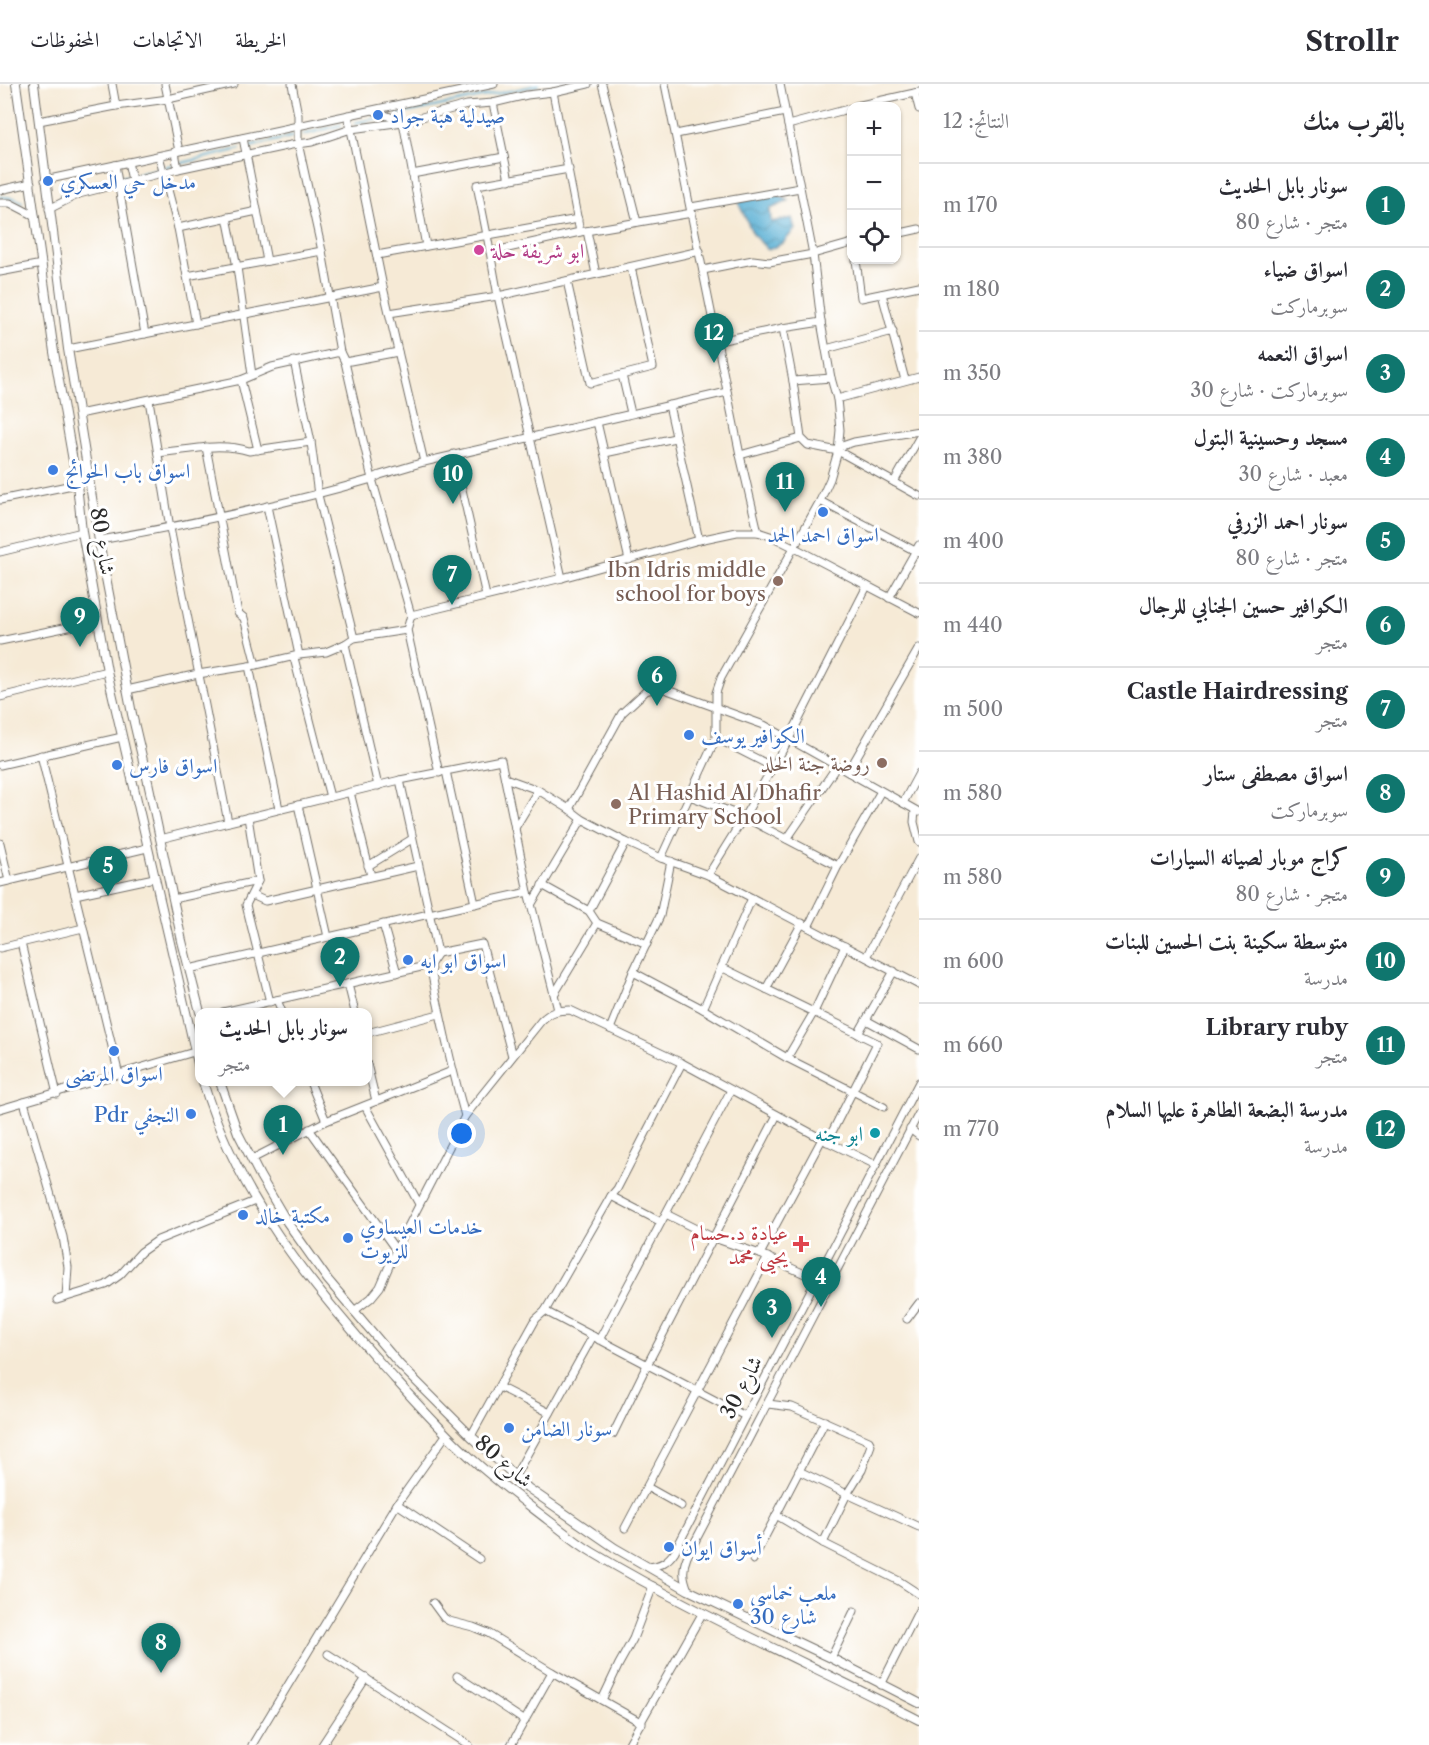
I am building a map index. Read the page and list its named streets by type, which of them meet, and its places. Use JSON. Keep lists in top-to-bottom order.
{
  "streets": {
    "main road": ["شارع 80"],
    "street": ["شارع 30"]
  },
  "places": {
    "other": [
      "صيدلية هبة جواد",
      "مدخل حي العسكري",
      "ابو شريفة حلة",
      "اسواق باب الحوائج",
      "اسواق احمد الحمد",
      "Ibn Idris middle school for boys",
      "الكوافير يوسف",
      "روضة جنة الخلد",
      "اسواق فارس",
      "Al Hashid Al Dhafir Primary School",
      "اسواق ابو ايه",
      "اسواق المرتضى",
      "Pdr النجفي",
      "ابو جنه",
      "مكتبة خالد",
      "خدمات العيساوي للزيوت",
      "سونار الضامن",
      "أسواق ايوان",
      "ملعب خماسي شارع 30"
    ],
    "health": ["عيادة د.حسام يحيى محمد"]
  },
  "page": {
    "header": "Strollr",
    "nav": ["الخريطة", "الاتجاهات", "المحفوظات"],
    "heading": ["بالقرب منك", "النتائج: 12"],
    "map_buttons": ["+", "−"],
    "list": [
      {
        "mark": "1",
        "name": "سونار بابل الحديث",
        "note": "متجر · شارع 80",
        "value": "170 m"
      },
      {
        "mark": "2",
        "name": "اسواق ضياء",
        "note": "سوبرماركت",
        "value": "180 m"
      },
      {
        "mark": "3",
        "name": "اسواق النعمه",
        "note": "سوبرماركت · شارع 30",
        "value": "350 m"
      },
      {
        "mark": "4",
        "name": "مسجد وحسينية البتول",
        "note": "معبد · شارع 30",
        "value": "380 m"
      },
      {
        "mark": "5",
        "name": "سونار احمد الزرفي",
        "note": "متجر · شارع 80",
        "value": "400 m"
      },
      {
        "mark": "6",
        "name": "الكوافير حسين الجنابي للرجال",
        "note": "متجر",
        "value": "440 m"
      },
      {
        "mark": "7",
        "name": "Castle Hairdressing",
        "note": "متجر",
        "value": "500 m"
      },
      {
        "mark": "8",
        "name": "اسواق مصطفى ستار",
        "note": "سوبرماركت",
        "value": "580 m"
      },
      {
        "mark": "9",
        "name": "كراج موبار لصيانه السيارات",
        "note": "متجر · شارع 80",
        "value": "580 m"
      },
      {
        "mark": "10",
        "name": "متوسطة سكينة بنت الحسين للبنات",
        "note": "مدرسة",
        "value": "600 m"
      },
      {
        "mark": "11",
        "name": "Library ruby",
        "note": "متجر",
        "value": "660 m"
      },
      {
        "mark": "12",
        "name": "مدرسة البضعة الطاهرة عليها السلام",
        "note": "مدرسة",
        "value": "770 m"
      }
    ],
    "pins": [
      "12",
      "10",
      "11",
      "7",
      "9",
      "6",
      "5",
      "2",
      "1",
      "4",
      "3",
      "8"
    ],
    "popup": ["سونار بابل الحديث", "متجر"]
  }
}
